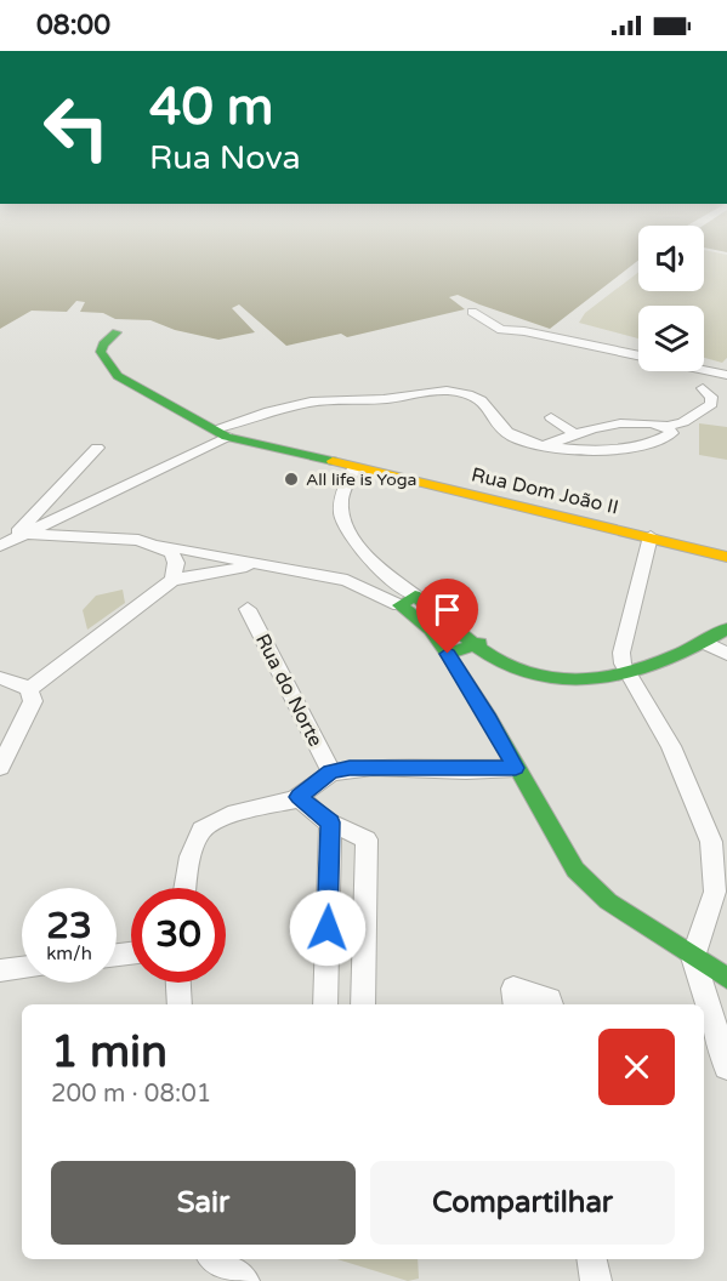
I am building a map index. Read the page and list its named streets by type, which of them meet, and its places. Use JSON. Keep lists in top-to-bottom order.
{
  "streets": {
    "street": ["Rua Dom João II", "Rua do Norte"]
  },
  "places": ["All life is Yoga"],
  "page": {
    "status": "08:00",
    "turn": ["40 m", "Rua Nova"],
    "speed": "23 km/h",
    "limit": "30",
    "heading": ["1 min", "200 m · 08:01"],
    "buttons": ["Sair", "Compartilhar"]
  }
}
